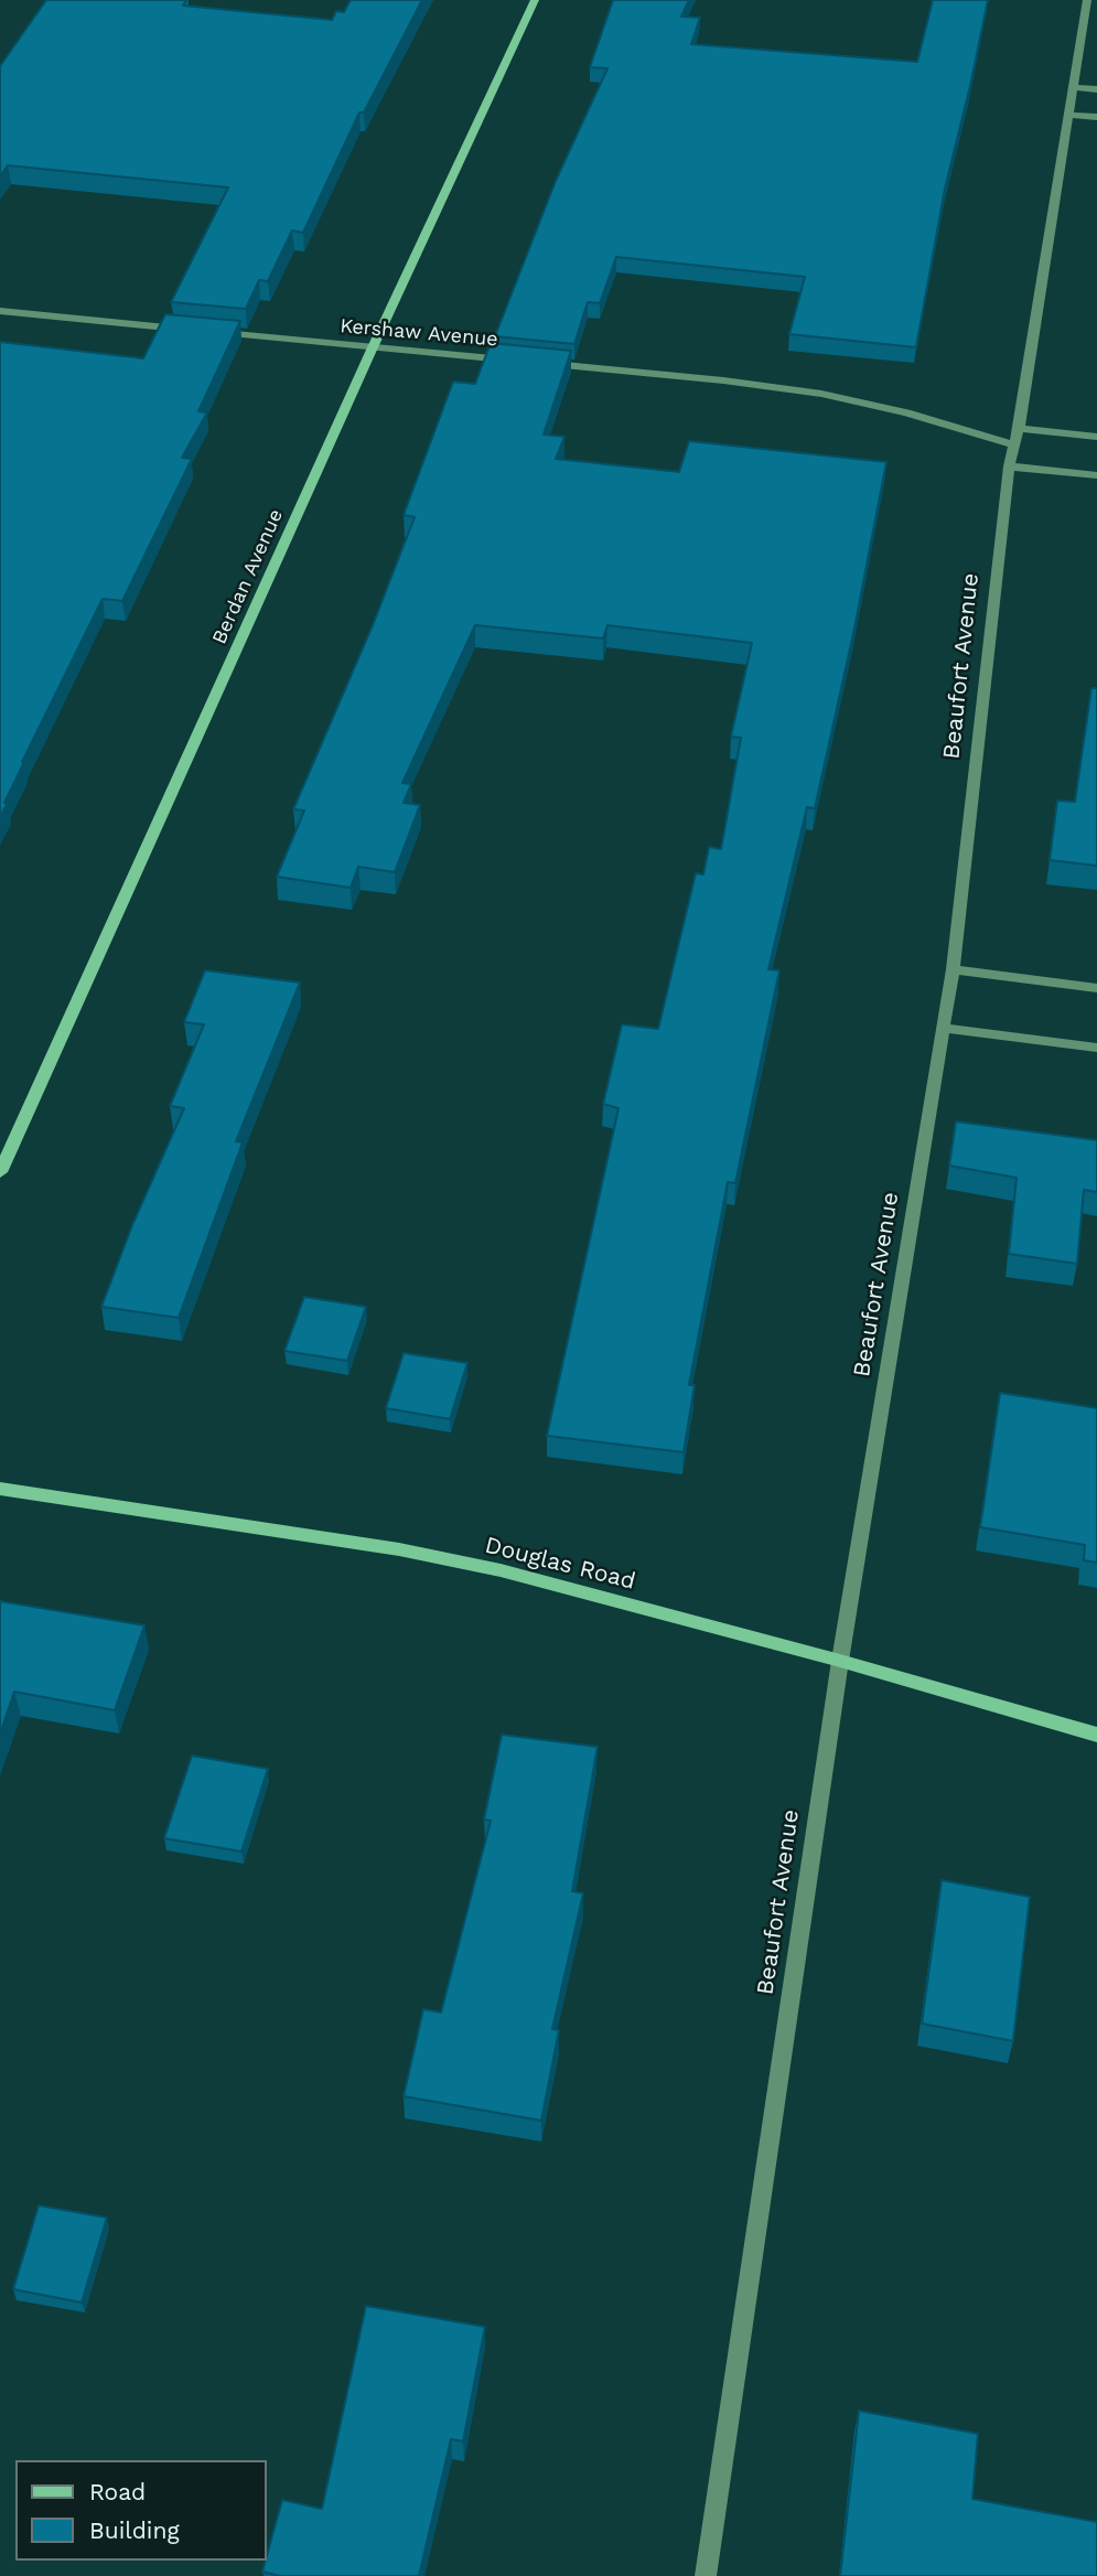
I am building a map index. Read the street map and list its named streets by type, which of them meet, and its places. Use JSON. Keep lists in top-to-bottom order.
{
  "streets": {
    "street": [
      "Kershaw Avenue",
      "Berdan Avenue",
      "Beaufort Avenue",
      "Douglas Road"
    ]
  },
  "crossings": [
    ["Kershaw Avenue", "Berdan Avenue"],
    ["Beaufort Avenue", "Douglas Road"]
  ],
  "legend": ["Road", "Building"]
}
